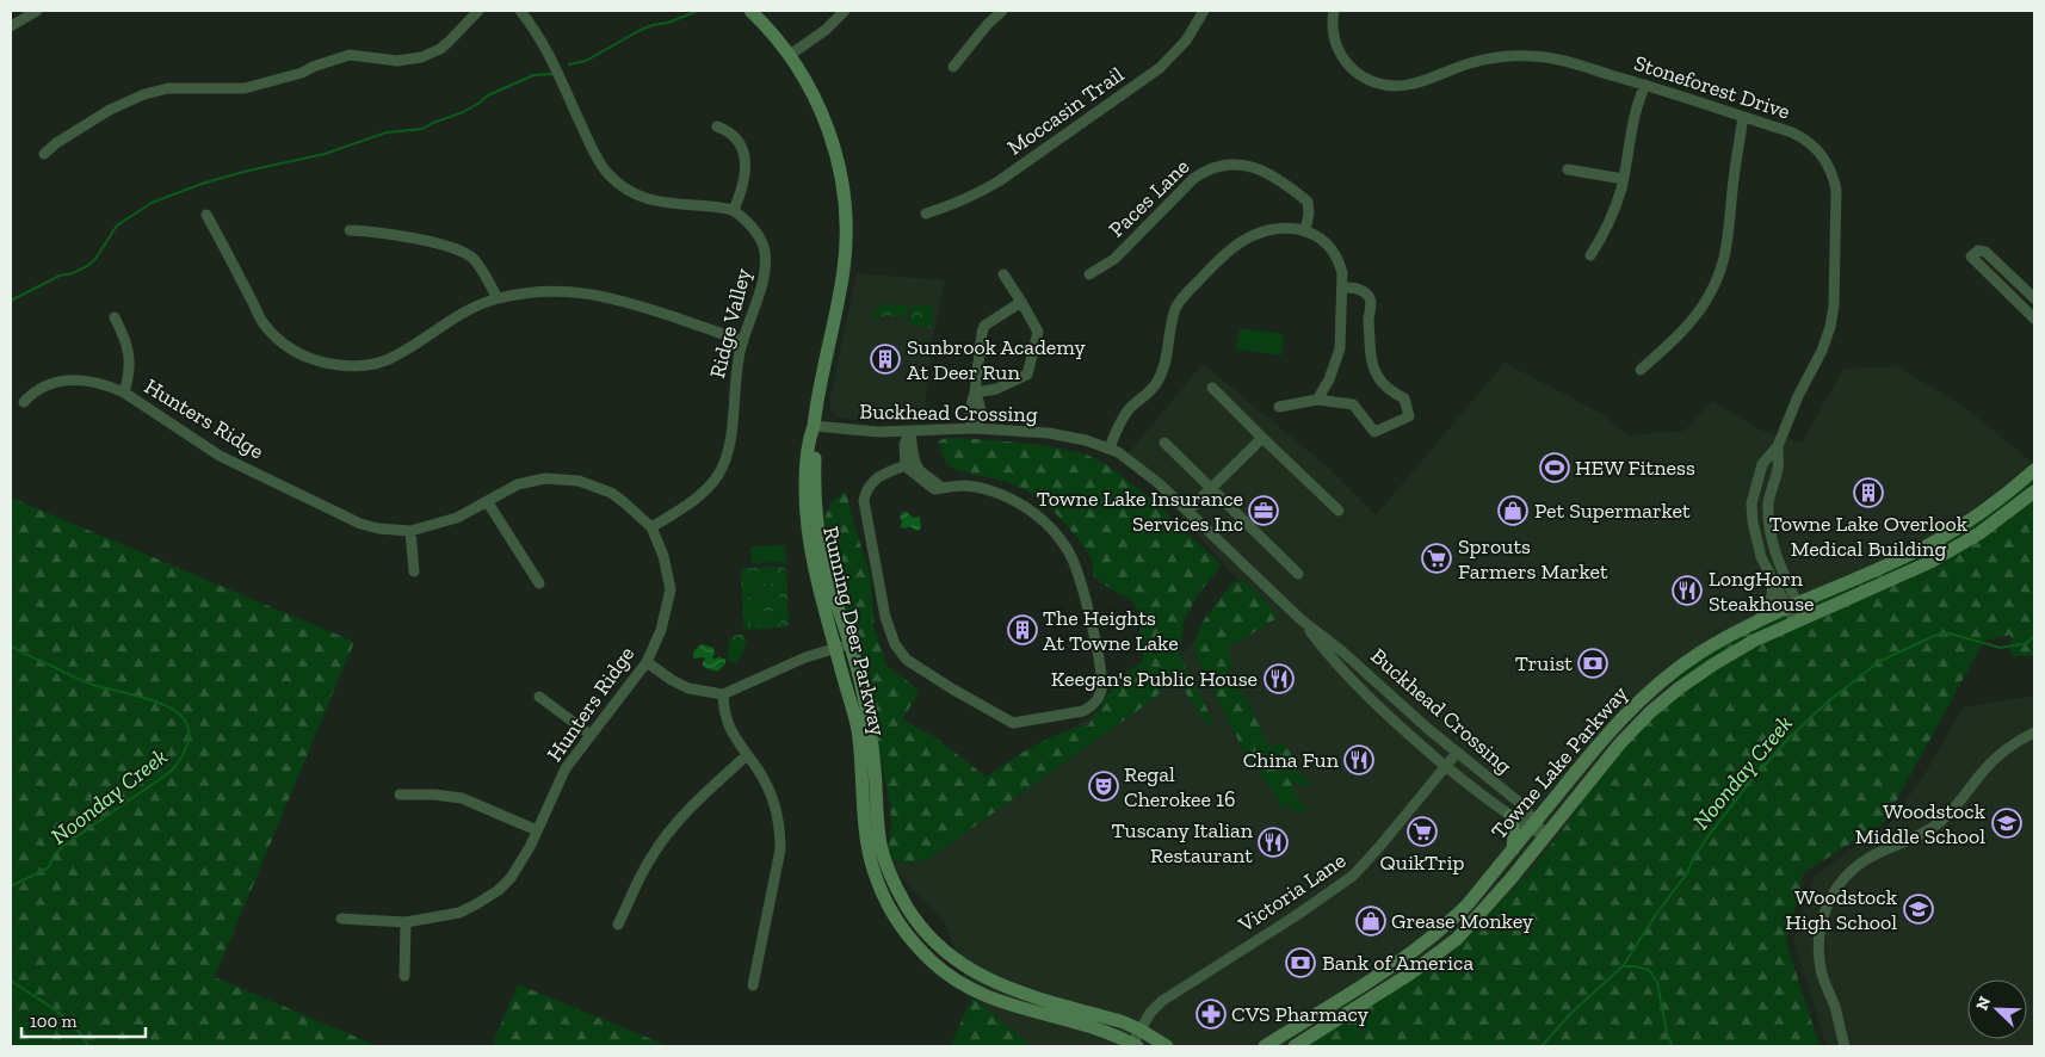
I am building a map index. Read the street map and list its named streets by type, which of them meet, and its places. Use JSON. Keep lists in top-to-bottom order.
{
  "streets": {
    "main road": ["Running Deer Parkway", "Towne Lake Parkway"],
    "street": [
      "Stoneforest Drive",
      "Moccasin Trail",
      "Paces Lane",
      "Ridge Valley",
      "Buckhead Crossing",
      "Hunters Ridge",
      "Victoria Lane"
    ]
  },
  "crossings": [
    ["Stoneforest Drive", "Towne Lake Parkway"],
    ["Ridge Valley", "Hunters Ridge"],
    ["Buckhead Crossing", "Running Deer Parkway"],
    ["Buckhead Crossing", "Towne Lake Parkway"],
    ["Buckhead Crossing", "Victoria Lane"],
    ["Running Deer Parkway", "Victoria Lane"]
  ],
  "water": ["Noonday Creek"],
  "places": {
    "building": ["Sunbrook Academy At Deer Run", "Towne Lake Overlook Medical Building", "The Heights At Towne Lake"],
    "sports": ["HEW Fitness"],
    "office": ["Towne Lake Insurance Services Inc"],
    "shop": ["Pet Supermarket", "Grease Monkey"],
    "supermarket": ["Sprouts Farmers Market", "QuikTrip"],
    "restaurant": [
      "LongHorn Steakhouse",
      "Keegan's Public House",
      "China Fun",
      "Tuscany Italian Restaurant"
    ],
    "bank": ["Truist", "Bank of America"],
    "theatre": ["Regal Cherokee 16"],
    "school or university": ["Woodstock Middle School", "Woodstock High School"],
    "pharmacy": ["CVS Pharmacy"]
  },
  "scale_bar": "100 m",
  "north": "top left"
}
